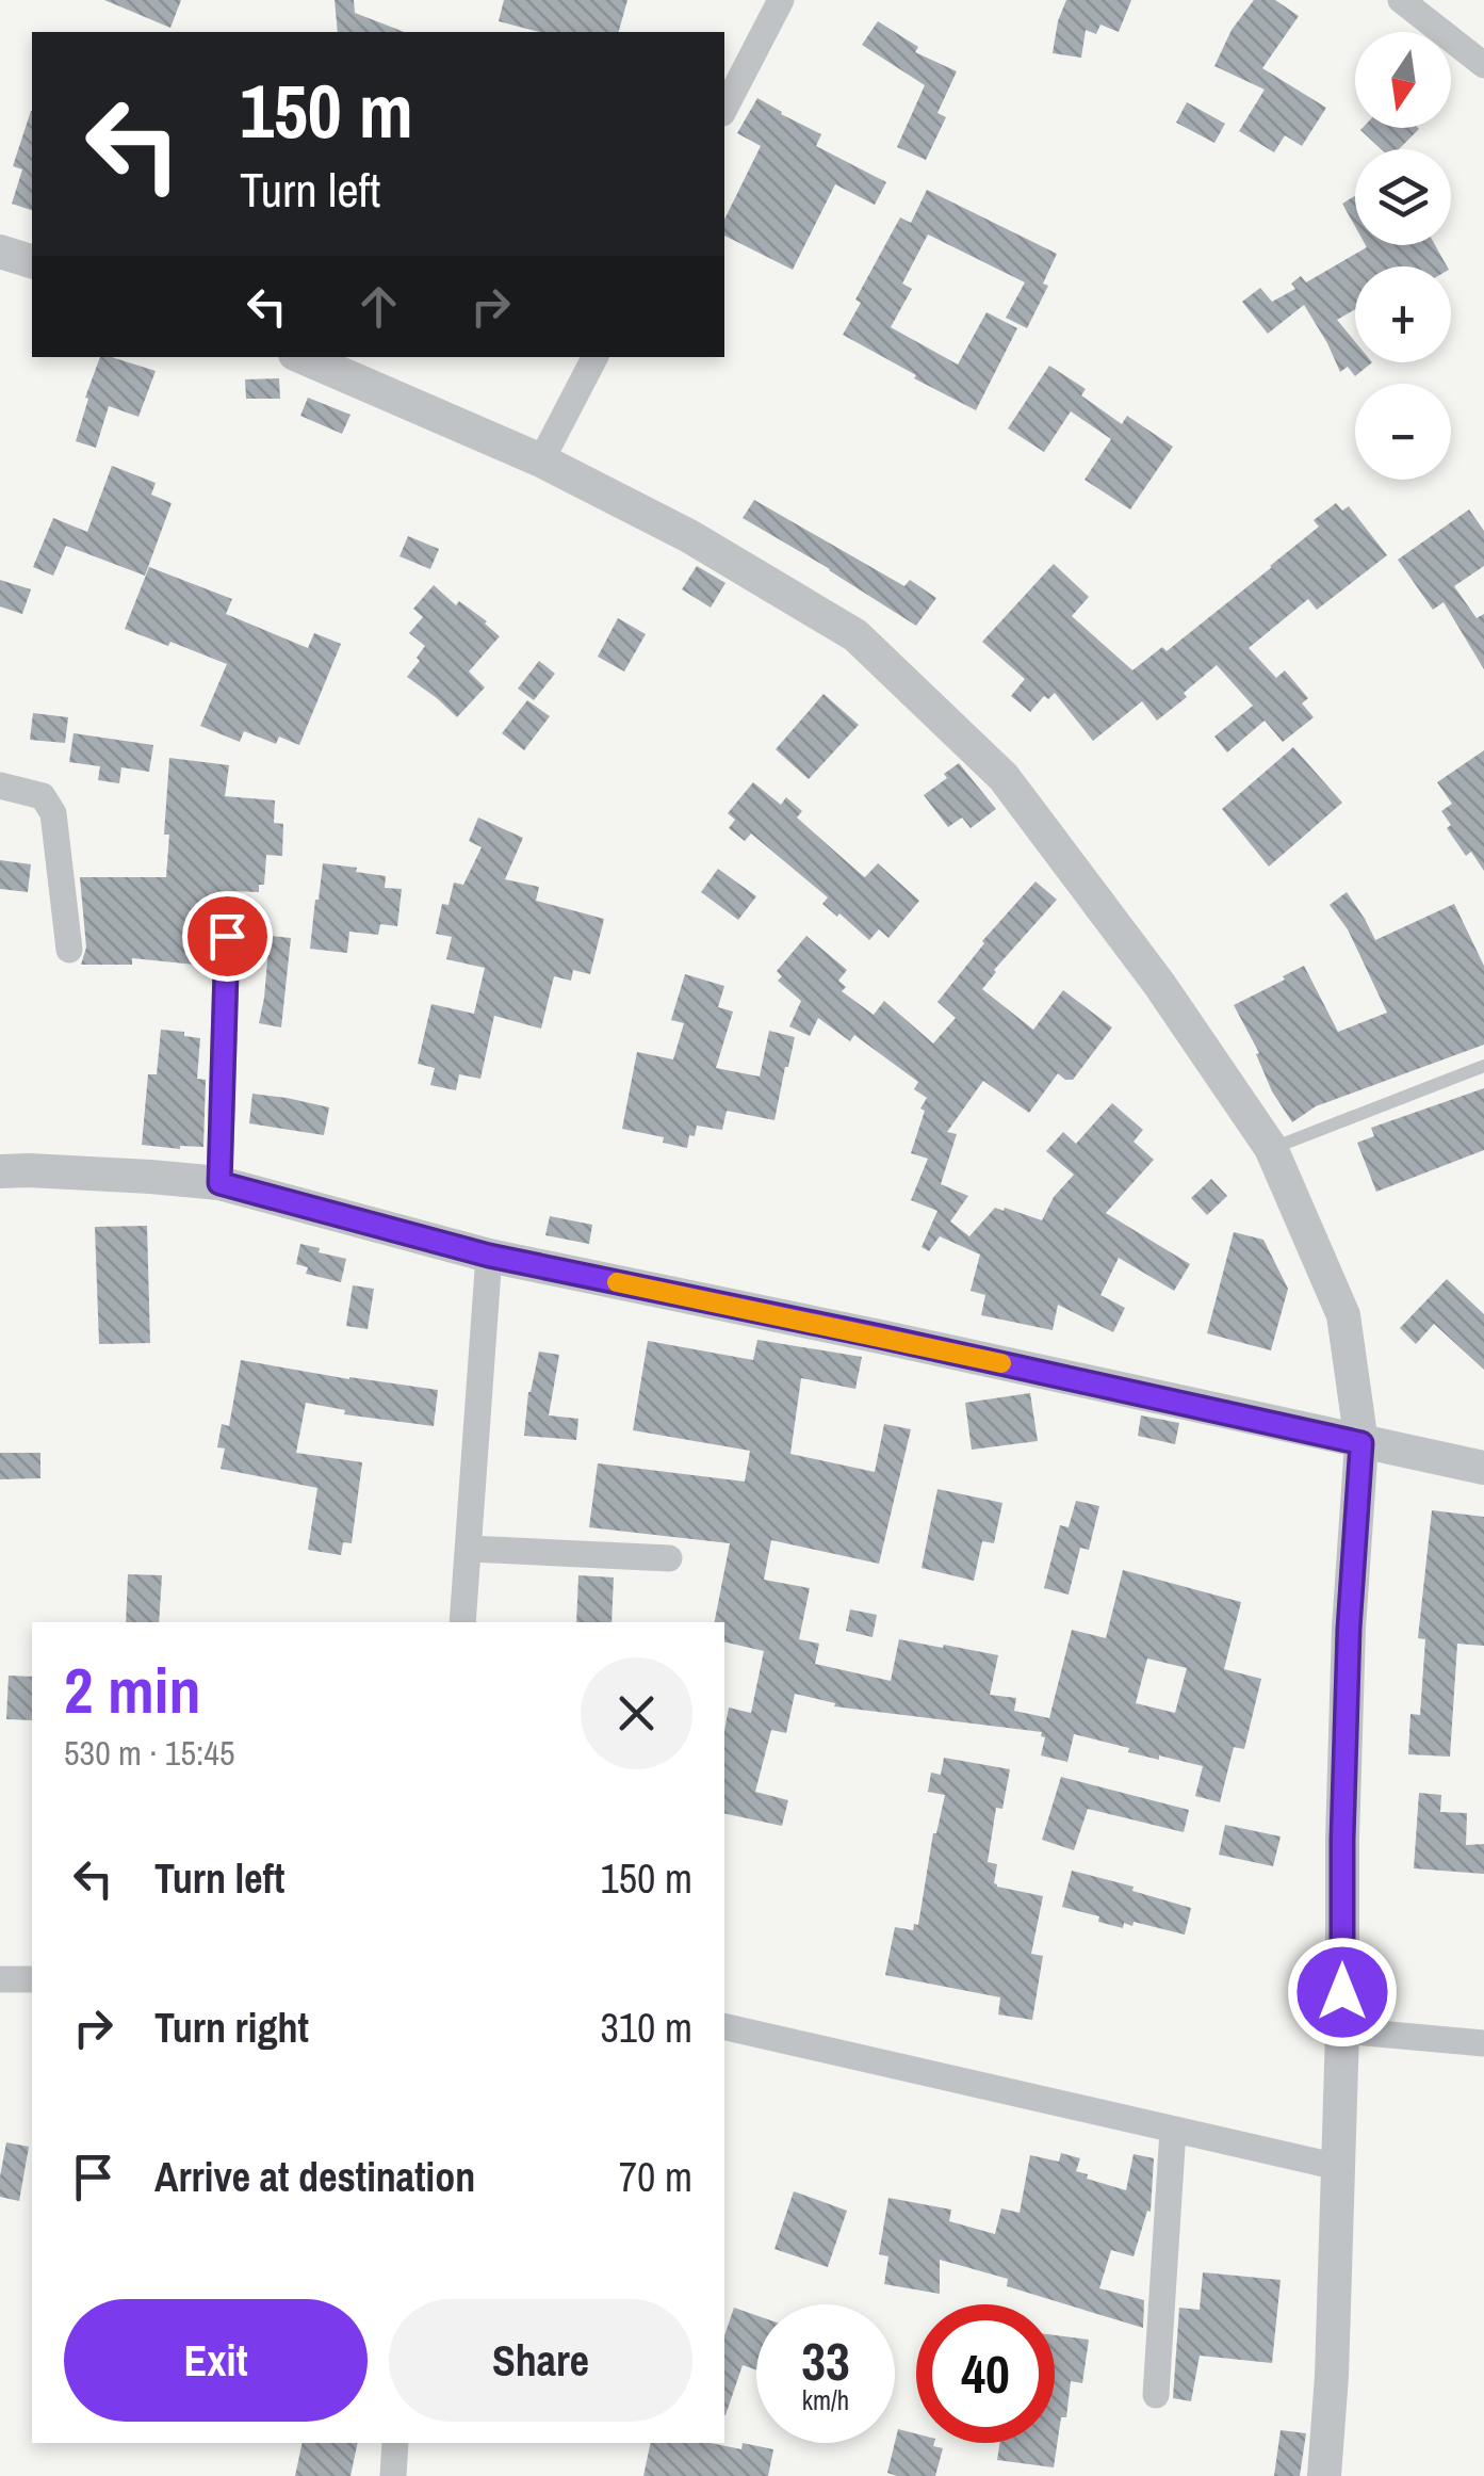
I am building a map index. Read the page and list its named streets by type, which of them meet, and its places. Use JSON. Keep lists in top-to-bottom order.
{
  "north": "bottom",
  "page": {
    "map_buttons": ["+", "−"],
    "turn": ["150 m", "Turn left"],
    "heading": ["2 min", "530 m · 15:45"],
    "list": [
      {
        "name": "Turn left",
        "value": "150 m"
      },
      {
        "name": "Turn right",
        "value": "310 m"
      },
      {
        "name": "Arrive at destination",
        "value": "70 m"
      }
    ],
    "buttons": ["Exit", "Share"],
    "speed": "33 km/h",
    "limit": "40"
  }
}
